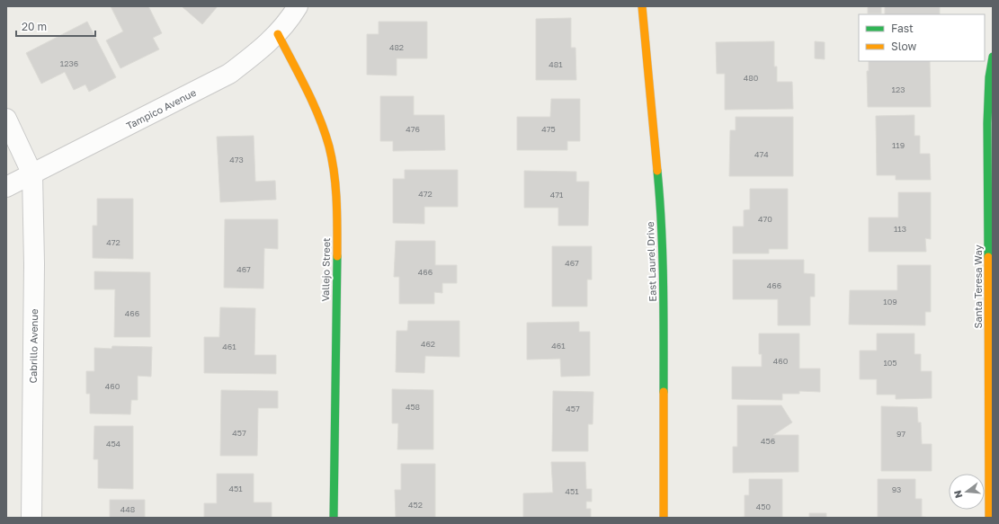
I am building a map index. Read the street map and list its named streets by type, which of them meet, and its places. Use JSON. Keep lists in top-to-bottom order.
{
  "streets": {
    "street": [
      "Tampico Avenue",
      "East Laurel Drive",
      "Vallejo Street",
      "Santa Teresa Way",
      "Cabrillo Avenue"
    ]
  },
  "crossings": [
    ["Tampico Avenue", "Vallejo Street"],
    ["Tampico Avenue", "Cabrillo Avenue"]
  ],
  "house_numbers": [
    "482",
    "1236",
    "481",
    "480",
    "123",
    "476",
    "475",
    "119",
    "474",
    "473",
    "472",
    "471",
    "470",
    "113",
    "472",
    "467",
    "467",
    "466",
    "466",
    "109",
    "466",
    "462",
    "461",
    "461",
    "460",
    "105",
    "460",
    "458",
    "457",
    "457",
    "97",
    "456",
    "454",
    "451",
    "93",
    "451",
    "452",
    "450",
    "448"
  ],
  "legend": ["Fast", "Slow"],
  "scale_bar": "20 m",
  "north": "left"
}
